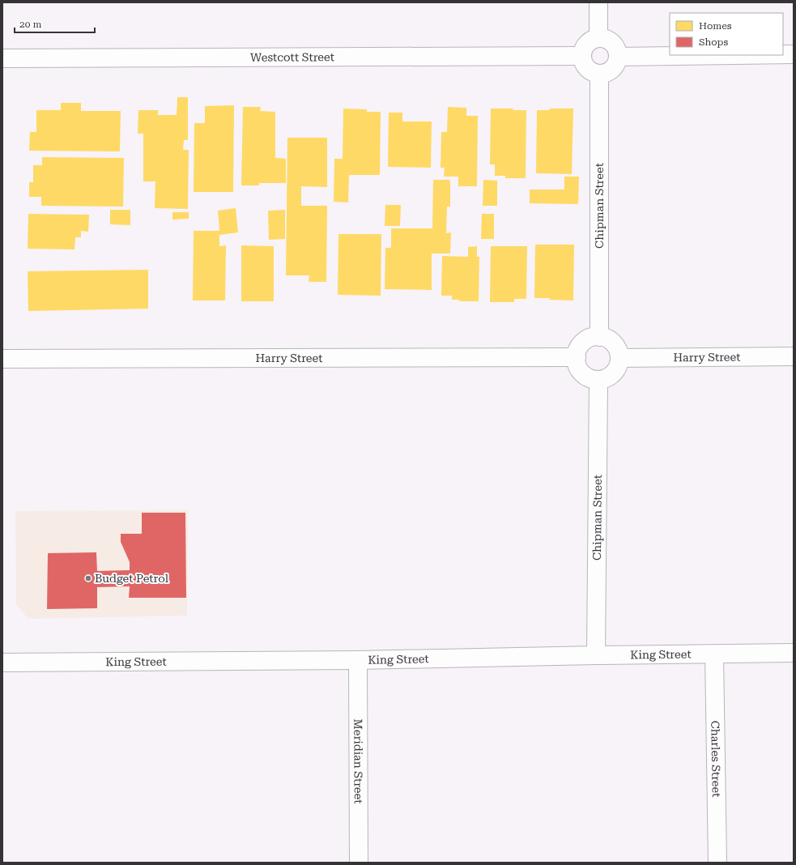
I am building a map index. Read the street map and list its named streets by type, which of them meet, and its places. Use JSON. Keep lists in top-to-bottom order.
{
  "streets": {
    "street": [
      "Westcott Street",
      "Chipman Street",
      "Harry Street",
      "King Street",
      "Charles Street",
      "Meridian Street"
    ]
  },
  "crossings": [
    ["Westcott Street", "Chipman Street"],
    ["Chipman Street", "Harry Street"],
    ["Chipman Street", "King Street"],
    ["King Street", "Charles Street"],
    ["King Street", "Meridian Street"]
  ],
  "places": ["Budget Petrol"],
  "legend": ["Homes", "Shops"],
  "scale_bar": "20 m"
}
